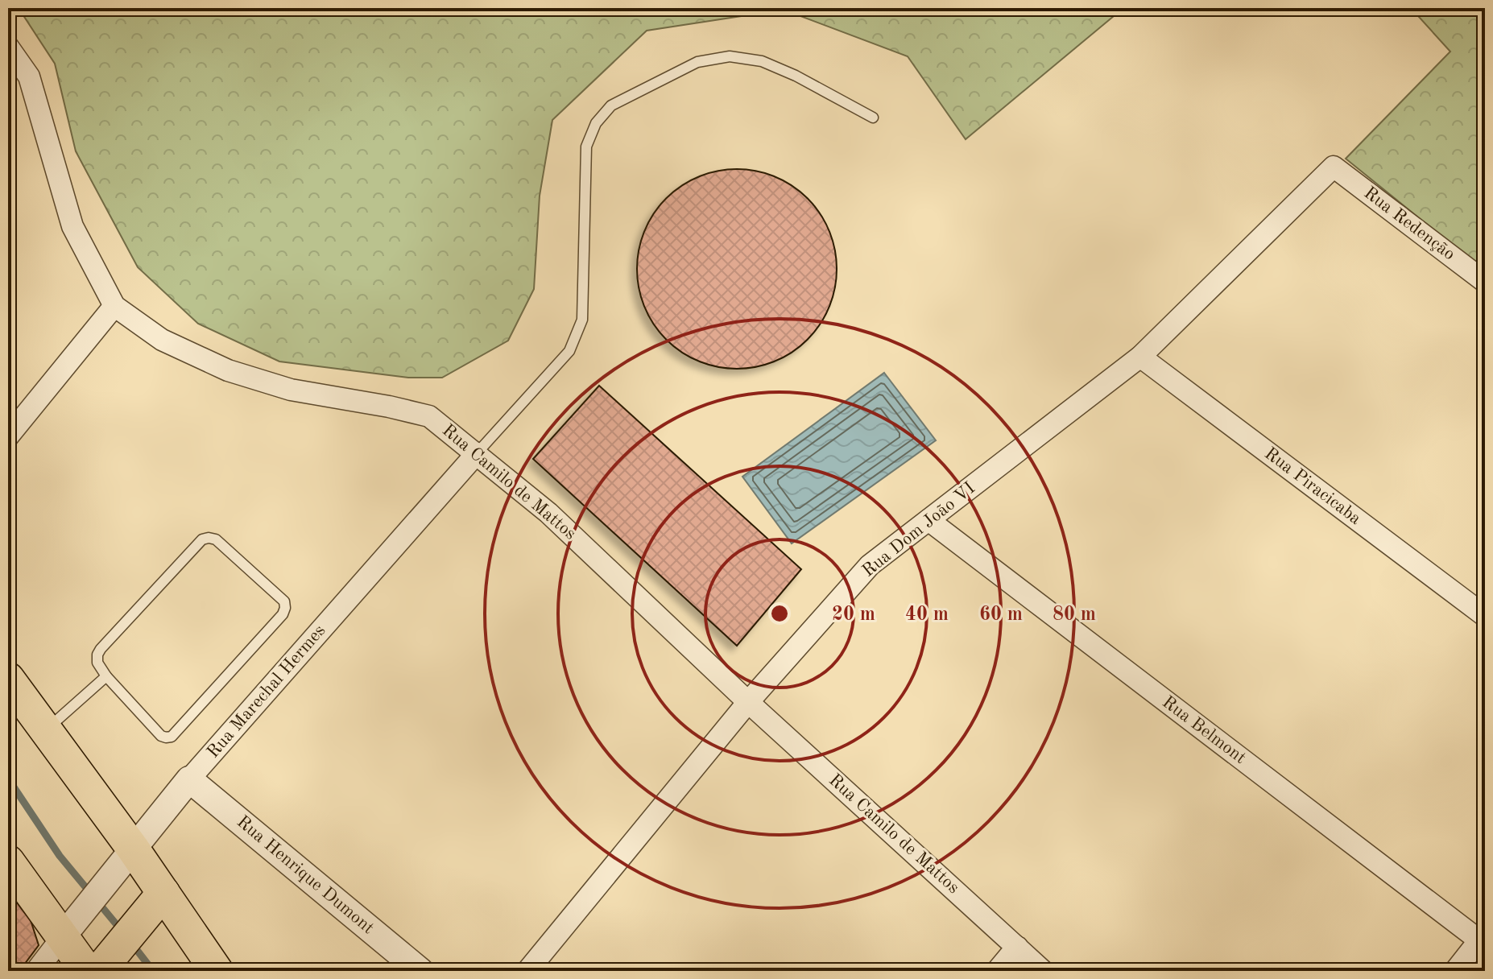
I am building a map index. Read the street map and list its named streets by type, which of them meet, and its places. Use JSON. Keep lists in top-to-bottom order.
{
  "streets": {
    "street": [
      "Rua Redenção",
      "Rua Camilo de Mattos",
      "Rua Piracicaba",
      "Rua Dom João VI",
      "Rua Marechal Hermes",
      "Rua Belmont",
      "Rua Henrique Dumont"
    ]
  },
  "crossings": [
    ["Rua Redenção", "Rua Dom João VI"],
    ["Rua Camilo de Mattos", "Rua Dom João VI"],
    ["Rua Camilo de Mattos", "Rua Marechal Hermes"],
    ["Rua Piracicaba", "Rua Dom João VI"],
    ["Rua Dom João VI", "Rua Belmont"],
    ["Rua Marechal Hermes", "Rua Henrique Dumont"]
  ],
  "rings": [
    "20 m",
    "40 m",
    "60 m",
    "80 m"
  ]
}
